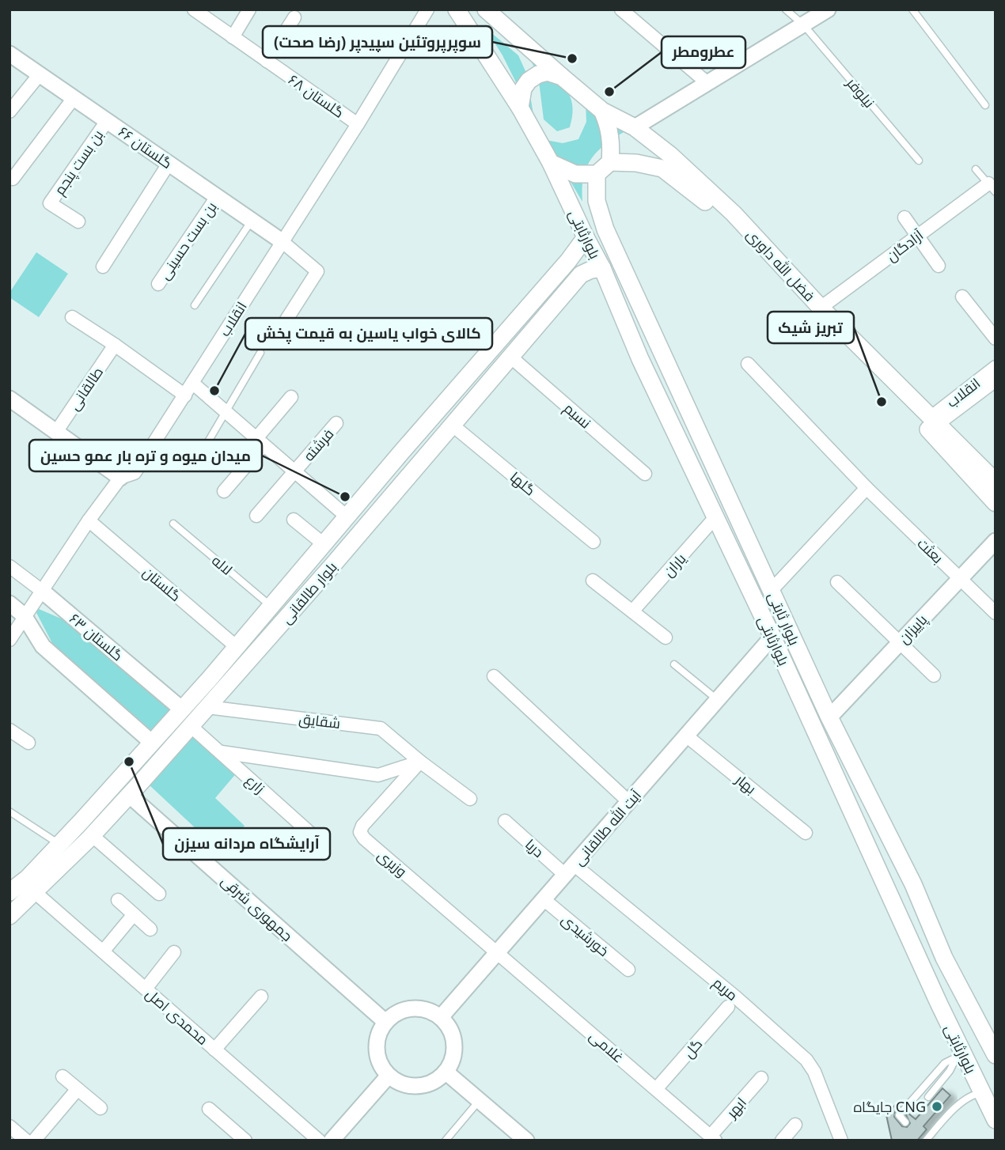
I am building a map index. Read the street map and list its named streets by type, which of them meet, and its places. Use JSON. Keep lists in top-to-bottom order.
{
  "streets": {
    "main road": [
      "بلوارثابتی",
      "فضل الله داوری",
      "بلوار طالقانی",
      "بلوار ثابتی"
    ],
    "street": [
      "گلستان ۶۸",
      "گلستان ۶۶",
      "بن بست پنجم",
      "بن بست حسینی",
      "آزادگان",
      "انقلاب",
      "طالقانی",
      "نسیم",
      "فرشته",
      "گلها",
      "بعثت",
      "یاران",
      "گلستان",
      "پاییزان",
      "گلستان ۶۳",
      "شقایق",
      "زارع",
      "بهار",
      "آیت الله طالقانی",
      "دریا",
      "وزیری",
      "جمهوری شرقی",
      "خورشیدی",
      "مریم",
      "محمدی اصل",
      "غلامی",
      "گل",
      "ابهر"
    ],
    "lane": ["نیلوفر", "لاله"]
  },
  "crossings": [
    ["گلستان ۶۸", "انقلاب"],
    ["گلستان ۶۶", "بن بست پنجم"],
    ["گلستان ۶۶", "بن بست حسینی"],
    ["گلستان ۶۶", "انقلاب"],
    ["بلوارثابتی", "فضل الله داوری"],
    ["بلوارثابتی", "یاران"],
    ["بلوارثابتی", "بلوار طالقانی"],
    ["بلوارثابتی", "بلوار ثابتی"],
    ["بلوارثابتی", "آیت الله طالقانی"],
    ["آزادگان", "فضل الله داوری"],
    ["فضل الله داوری", "انقلاب"],
    ["فضل الله داوری", "بلوار ثابتی"],
    ["انقلاب", "گلستان"],
    ["انقلاب", "گلستان ۶۳"],
    ["نسیم", "بلوار طالقانی"],
    ["گلها", "بلوار طالقانی"],
    ["بعثت", "پاییزان"],
    ["لاله", "بلوار طالقانی"],
    ["گلستان", "بلوار طالقانی"],
    ["بلوار طالقانی", "گلستان ۶۳"],
    ["بلوار طالقانی", "شقایق"],
    ["بلوار طالقانی", "زارع"],
    ["بلوار طالقانی", "جمهوری شرقی"],
    ["بلوار طالقانی", "محمدی اصل"],
    ["بلوار ثابتی", "پاییزان"],
    ["شقایق", "وزیری"],
    ["بهار", "آیت الله طالقانی"],
    ["آیت الله طالقانی", "دریا"],
    ["آیت الله طالقانی", "وزیری"],
    ["آیت الله طالقانی", "جمهوری شرقی"],
    ["آیت الله طالقانی", "خورشیدی"],
    ["آیت الله طالقانی", "مریم"],
    ["آیت الله طالقانی", "غلامی"],
    ["دریا", "مریم"],
    ["وزیری", "غلامی"],
    ["غلامی", "گل"],
    ["غلامی", "ابهر"]
  ],
  "places": [
    "سوپرپروتئین سپیدپر (رضا صحت)",
    "عطرومطر",
    "کالای خواب یاسین به قیمت پخش",
    "تبریز شیک",
    "میدان میوه و تره بار عمو حسین",
    "آرایشگاه مردانه سیزن",
    "جایگاه CNG"
  ]
}
